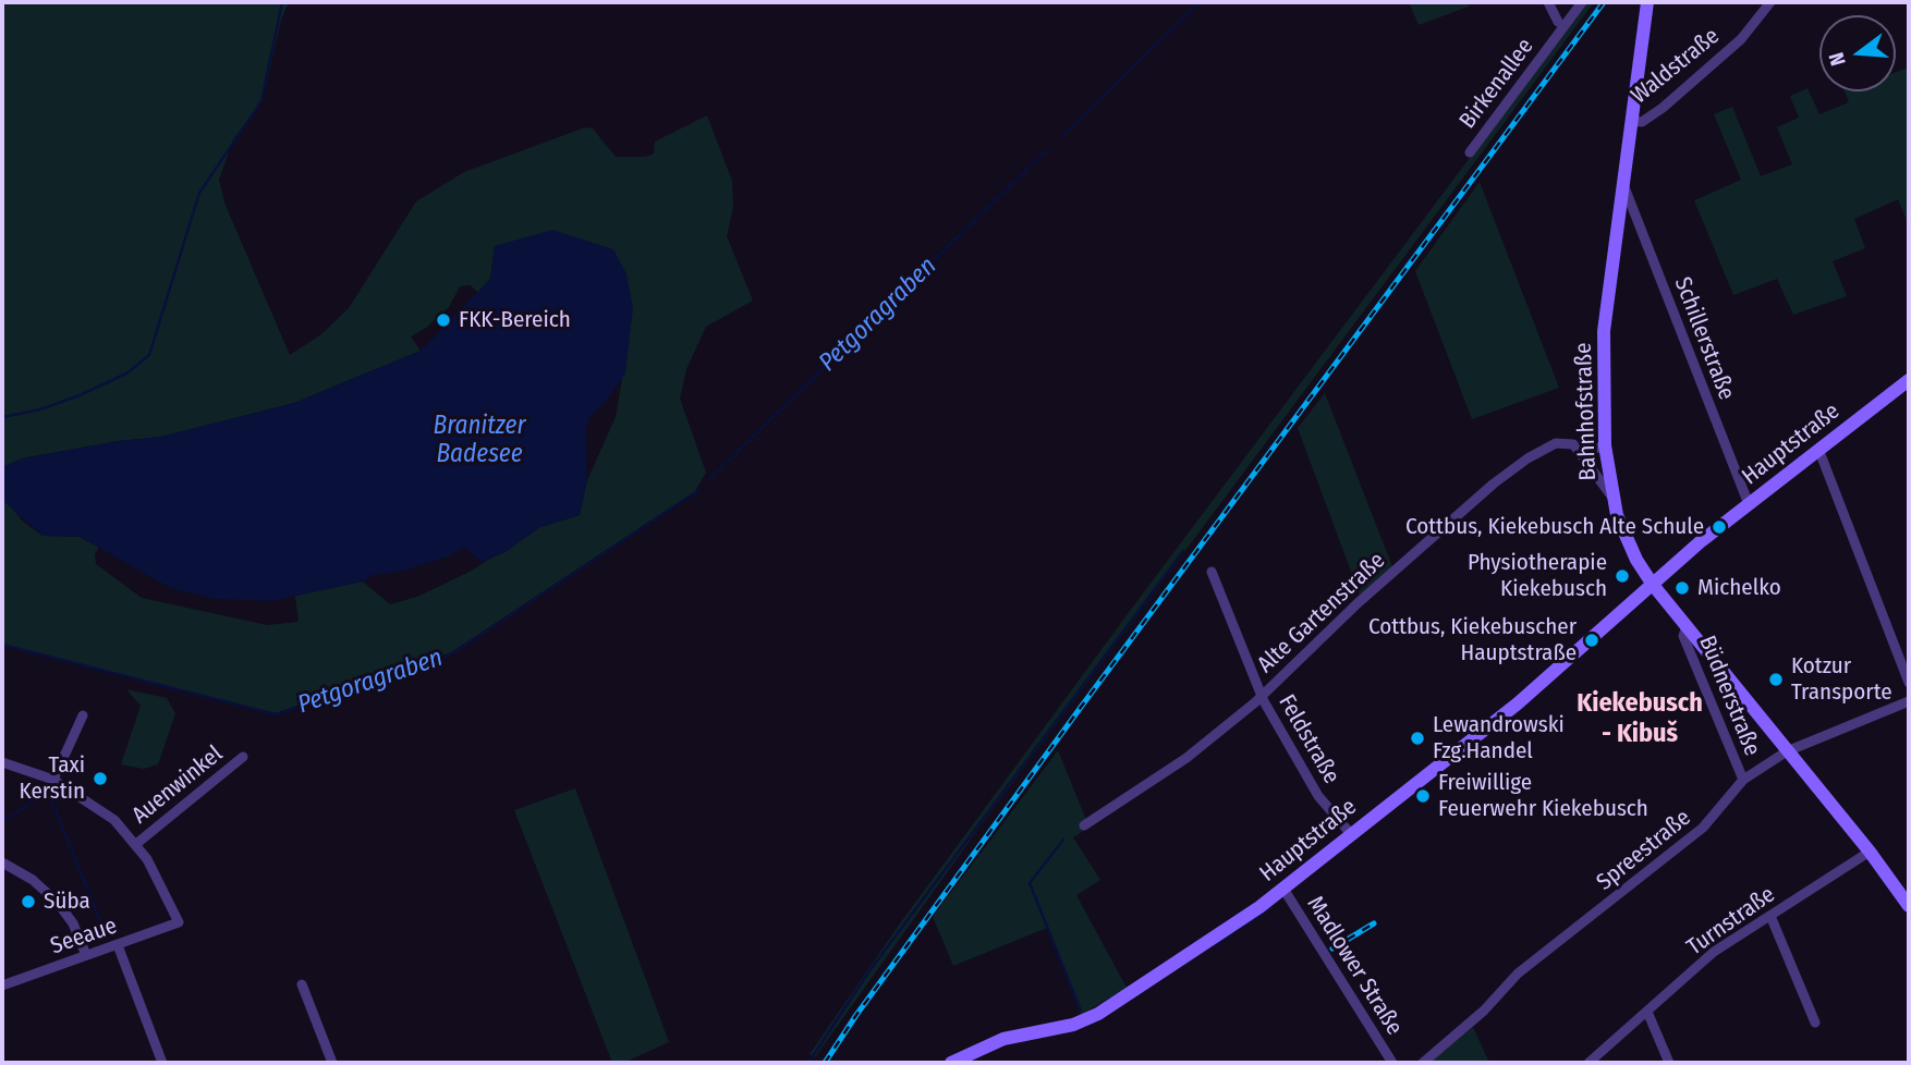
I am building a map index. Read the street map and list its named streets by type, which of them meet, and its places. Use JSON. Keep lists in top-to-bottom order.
{
  "streets": {
    "street": [
      "Waldstraße",
      "Birkenallee",
      "Schillerstraße",
      "Bahnhofstraße",
      "Hauptstraße",
      "Alte Gartenstraße",
      "Büdnerstraße",
      "Feldstraße",
      "Auenwinkel",
      "Spreestraße",
      "Turnstraße",
      "Seeaue",
      "Madlower Straße"
    ]
  },
  "crossings": [
    ["Waldstraße", "Bahnhofstraße"],
    ["Schillerstraße", "Bahnhofstraße"],
    ["Schillerstraße", "Hauptstraße"],
    ["Bahnhofstraße", "Hauptstraße"],
    ["Bahnhofstraße", "Büdnerstraße"],
    ["Bahnhofstraße", "Spreestraße"],
    ["Bahnhofstraße", "Turnstraße"],
    ["Hauptstraße", "Feldstraße"],
    ["Hauptstraße", "Madlower Straße"],
    ["Alte Gartenstraße", "Feldstraße"],
    ["Büdnerstraße", "Spreestraße"],
    ["Auenwinkel", "Seeaue"]
  ],
  "districts": ["Kiekebusch - Kibuš"],
  "water": ["Petgoragraben", "Branitzer Badesee"],
  "places": [
    "FKK-Bereich",
    "Cottbus, Kiekebusch Alte Schule",
    "Physiotherapie Kiekebusch",
    "Michelko",
    "Cottbus, Kiekebuscher Hauptstraße",
    "Kotzur Transporte",
    "Lewandrowski Fzg.Handel",
    "Taxi Kerstin",
    "Freiwillige Feuerwehr Kiekebusch",
    "Süba"
  ],
  "north": "left"
}
